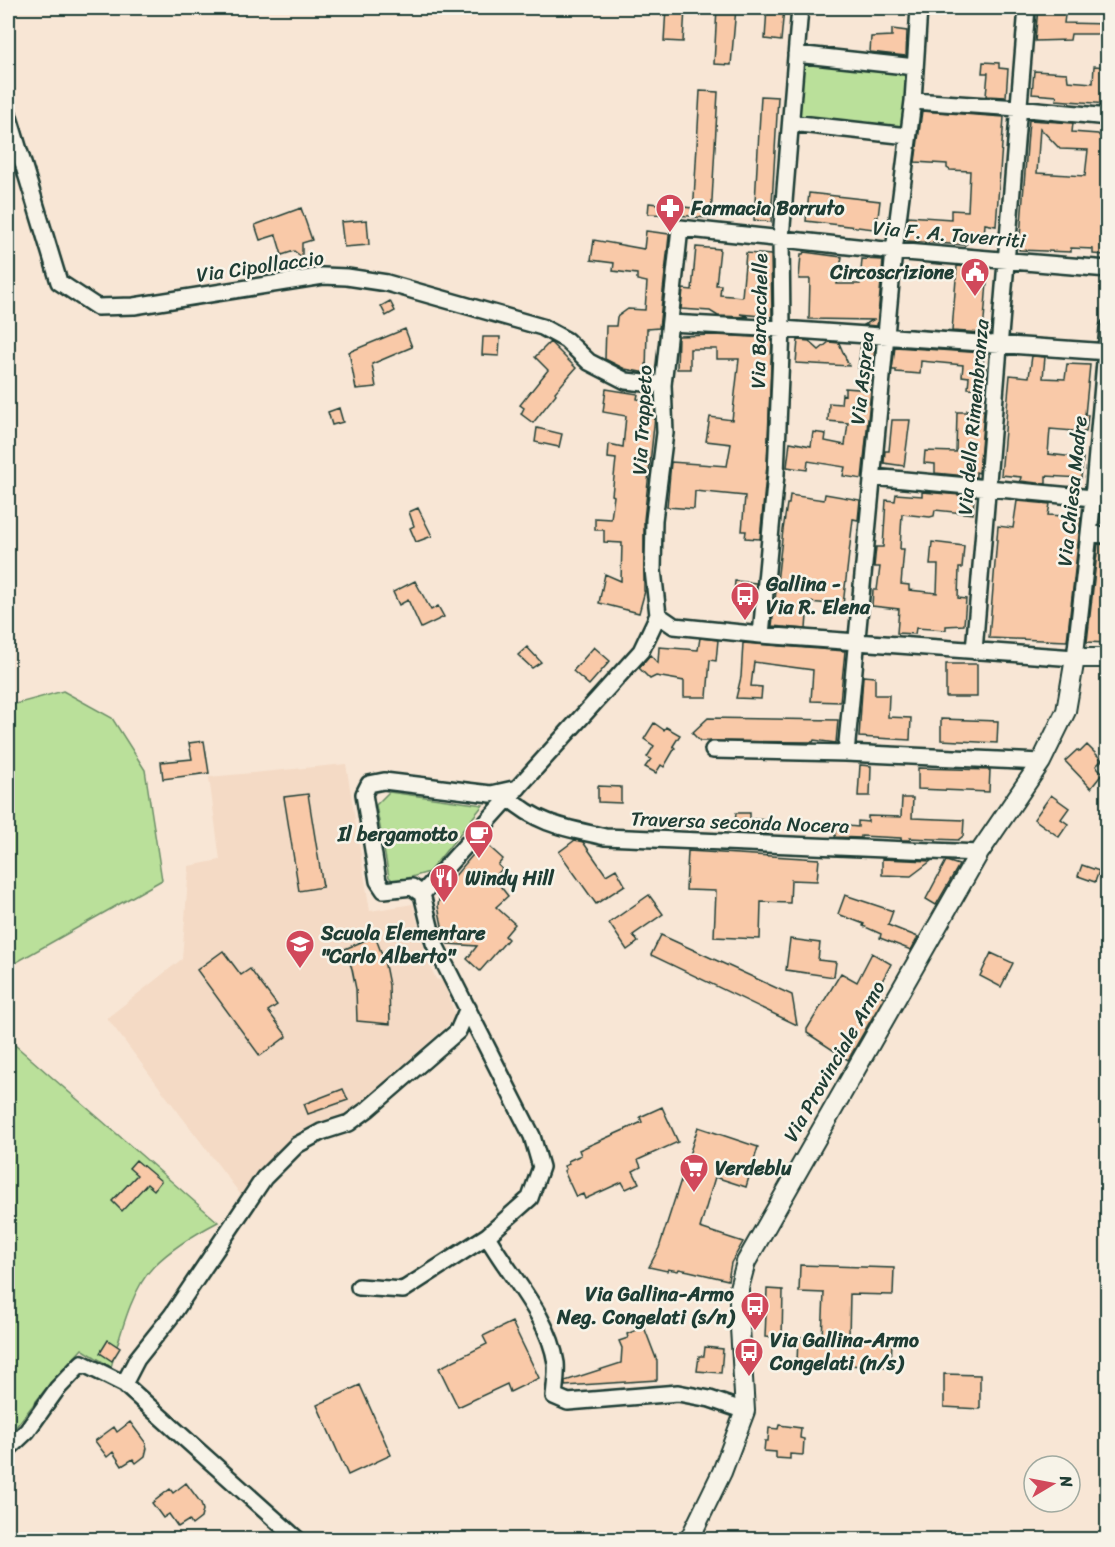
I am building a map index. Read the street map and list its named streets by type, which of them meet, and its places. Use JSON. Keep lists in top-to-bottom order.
{
  "streets": {
    "street": [
      "Via F. A. Taverriti",
      "Via Cipollaccio",
      "Via Baracchelle",
      "Via Asprea",
      "Via della Rimembranza",
      "Via Trappeto",
      "Via Chiesa Madre",
      "Traversa seconda Nocera",
      "Via Provinciale Armo"
    ]
  },
  "crossings": [
    ["Via F. A. Taverriti", "Via Baracchelle"],
    ["Via F. A. Taverriti", "Via Asprea"],
    ["Via F. A. Taverriti", "Via della Rimembranza"],
    ["Via F. A. Taverriti", "Via Trappeto"],
    ["Via Cipollaccio", "Via Trappeto"],
    ["Via Chiesa Madre", "Via Provinciale Armo"],
    ["Traversa seconda Nocera", "Via Provinciale Armo"]
  ],
  "places": {
    "pharmacy": ["Farmacia Borruto"],
    "public building": ["Circoscrizione"],
    "bus stop": ["Gallina - Via R. Elena", "Via Gallina-Armo Neg. Congelati (s/n)", "Via Gallina-Armo Congelati (n/s)"],
    "cafe": ["Il bergamotto"],
    "restaurant": ["Windy Hill"],
    "school or university": ["Scuola Elementare \"Carlo Alberto\""],
    "supermarket": ["Verdeblu"]
  },
  "north": "right"
}
